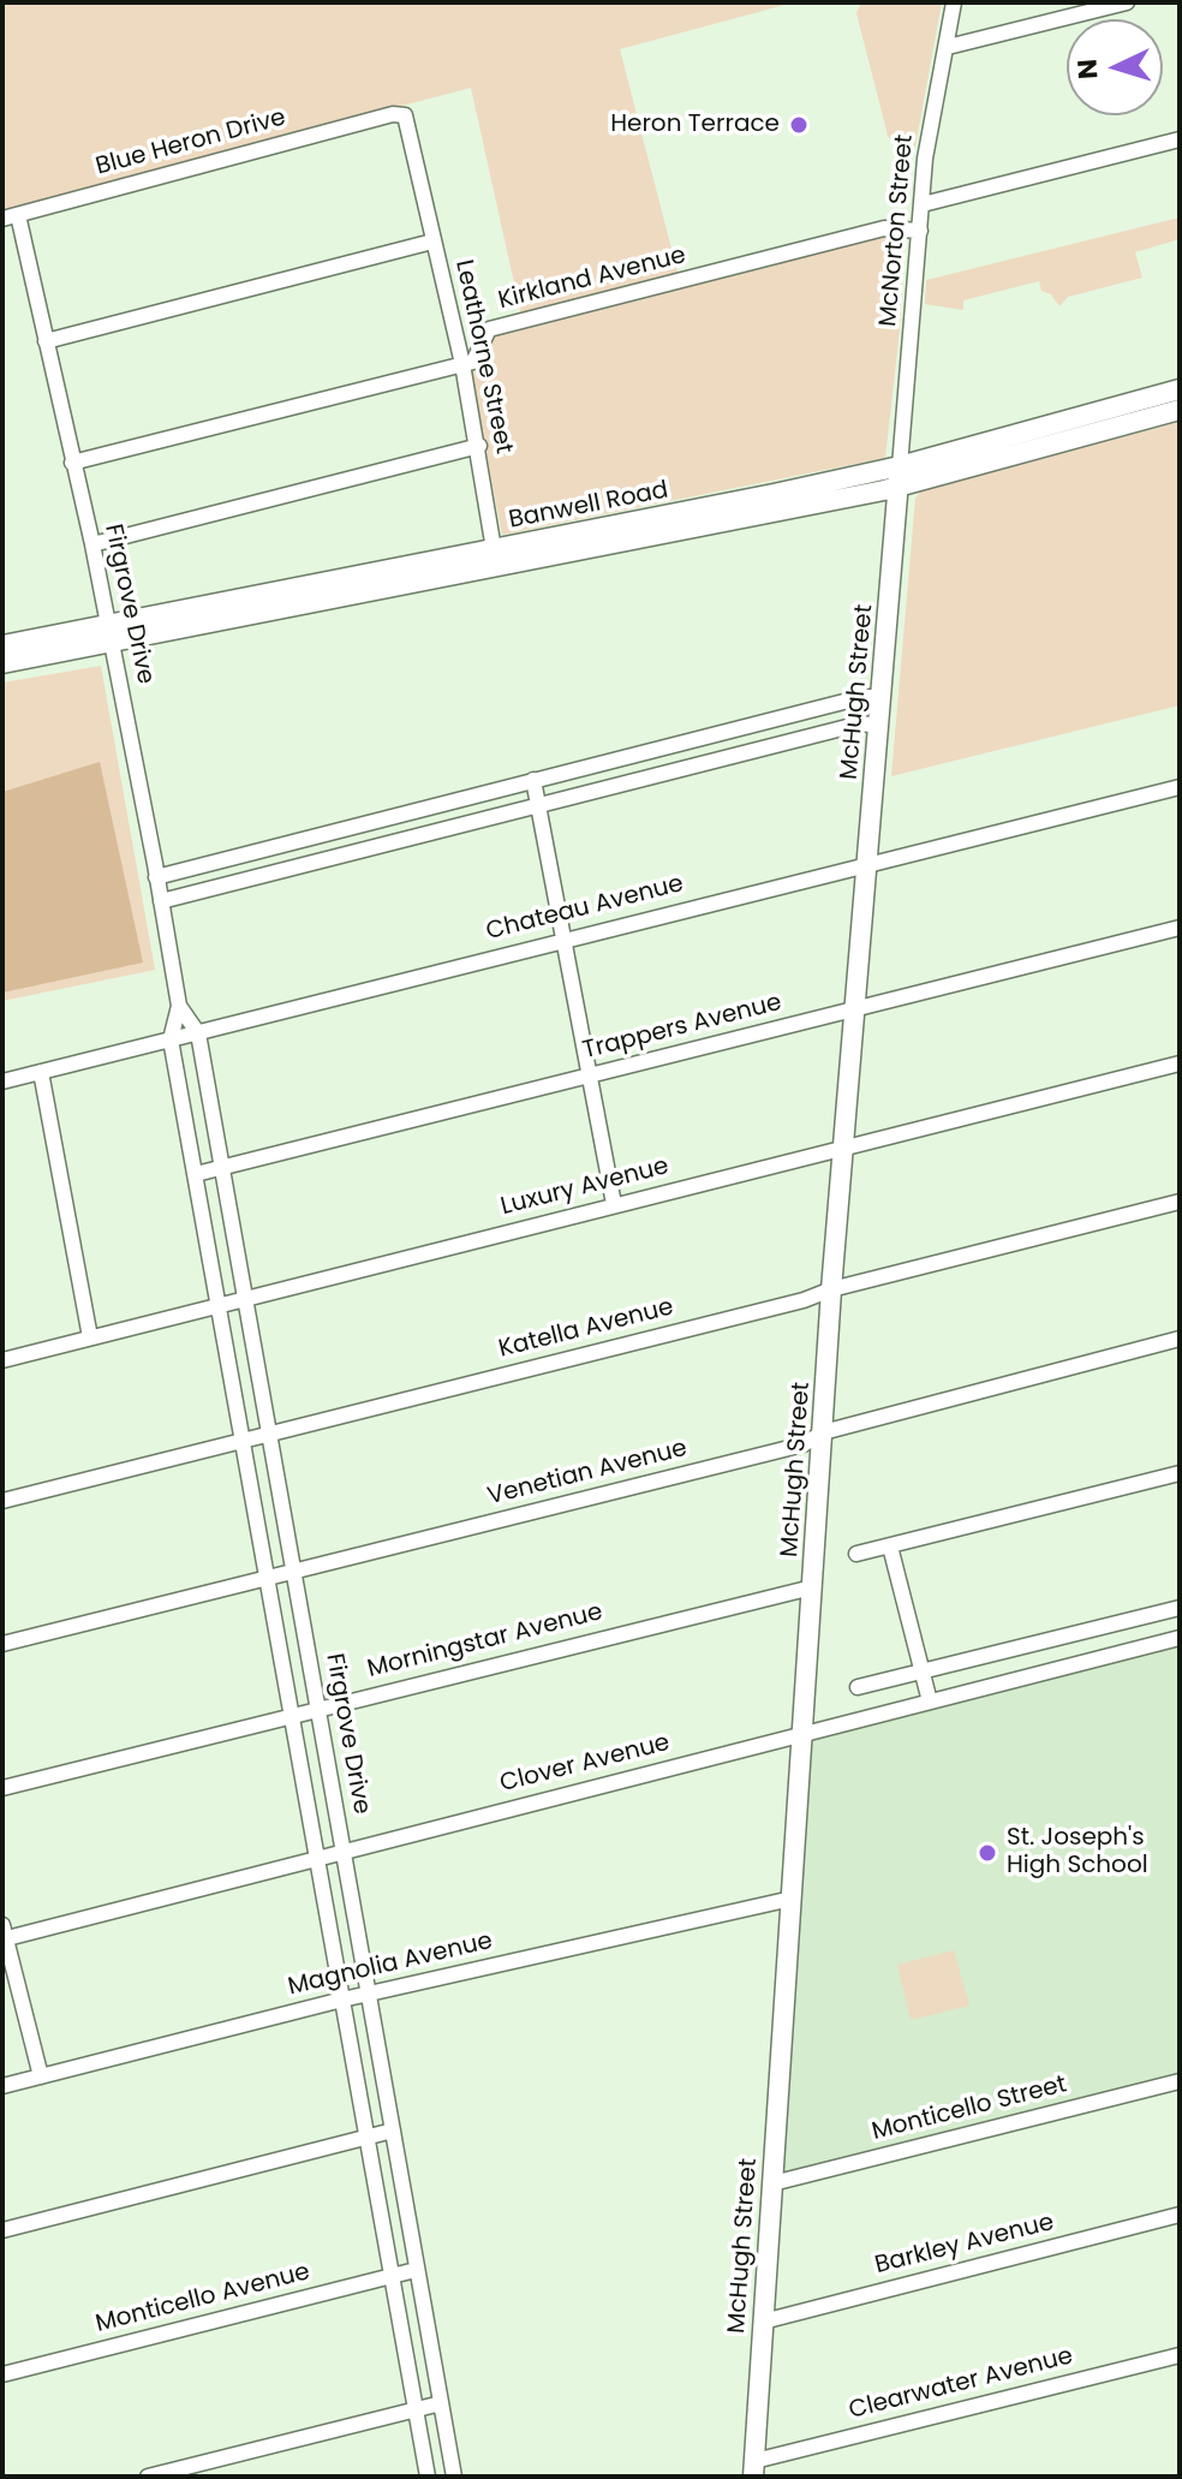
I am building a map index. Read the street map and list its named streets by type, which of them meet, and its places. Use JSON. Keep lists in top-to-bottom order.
{
  "streets": {
    "main road": ["Banwell Road", "McHugh Street"],
    "street": [
      "Blue Heron Drive",
      "McNorton Street",
      "Kirkland Avenue",
      "Leathorne Street",
      "Firgrove Drive",
      "Chateau Avenue",
      "Trappers Avenue",
      "Luxury Avenue",
      "Katella Avenue",
      "Venetian Avenue",
      "Morningstar Avenue",
      "Clover Avenue",
      "Magnolia Avenue",
      "Monticello Street",
      "Barkley Avenue",
      "Monticello Avenue",
      "Clearwater Avenue"
    ]
  },
  "crossings": [
    ["Blue Heron Drive", "Leathorne Street"],
    ["Blue Heron Drive", "Firgrove Drive"],
    ["McNorton Street", "Kirkland Avenue"],
    ["McNorton Street", "Banwell Road"],
    ["McNorton Street", "McHugh Street"],
    ["Kirkland Avenue", "Leathorne Street"],
    ["Leathorne Street", "Banwell Road"],
    ["Banwell Road", "Firgrove Drive"],
    ["Banwell Road", "McHugh Street"],
    ["Firgrove Drive", "Chateau Avenue"],
    ["Firgrove Drive", "Trappers Avenue"],
    ["Firgrove Drive", "Luxury Avenue"],
    ["Firgrove Drive", "Katella Avenue"],
    ["Firgrove Drive", "Venetian Avenue"],
    ["Firgrove Drive", "Morningstar Avenue"],
    ["Firgrove Drive", "Clover Avenue"],
    ["Firgrove Drive", "Magnolia Avenue"],
    ["Firgrove Drive", "Monticello Avenue"],
    ["McHugh Street", "Chateau Avenue"],
    ["McHugh Street", "Trappers Avenue"],
    ["McHugh Street", "Luxury Avenue"],
    ["McHugh Street", "Katella Avenue"],
    ["McHugh Street", "Venetian Avenue"],
    ["McHugh Street", "Morningstar Avenue"],
    ["McHugh Street", "Clover Avenue"],
    ["McHugh Street", "Magnolia Avenue"],
    ["McHugh Street", "Monticello Street"],
    ["McHugh Street", "Barkley Avenue"],
    ["McHugh Street", "Clearwater Avenue"]
  ],
  "places": ["Heron Terrace", "St. Joseph's High School"],
  "north": "left"
}
